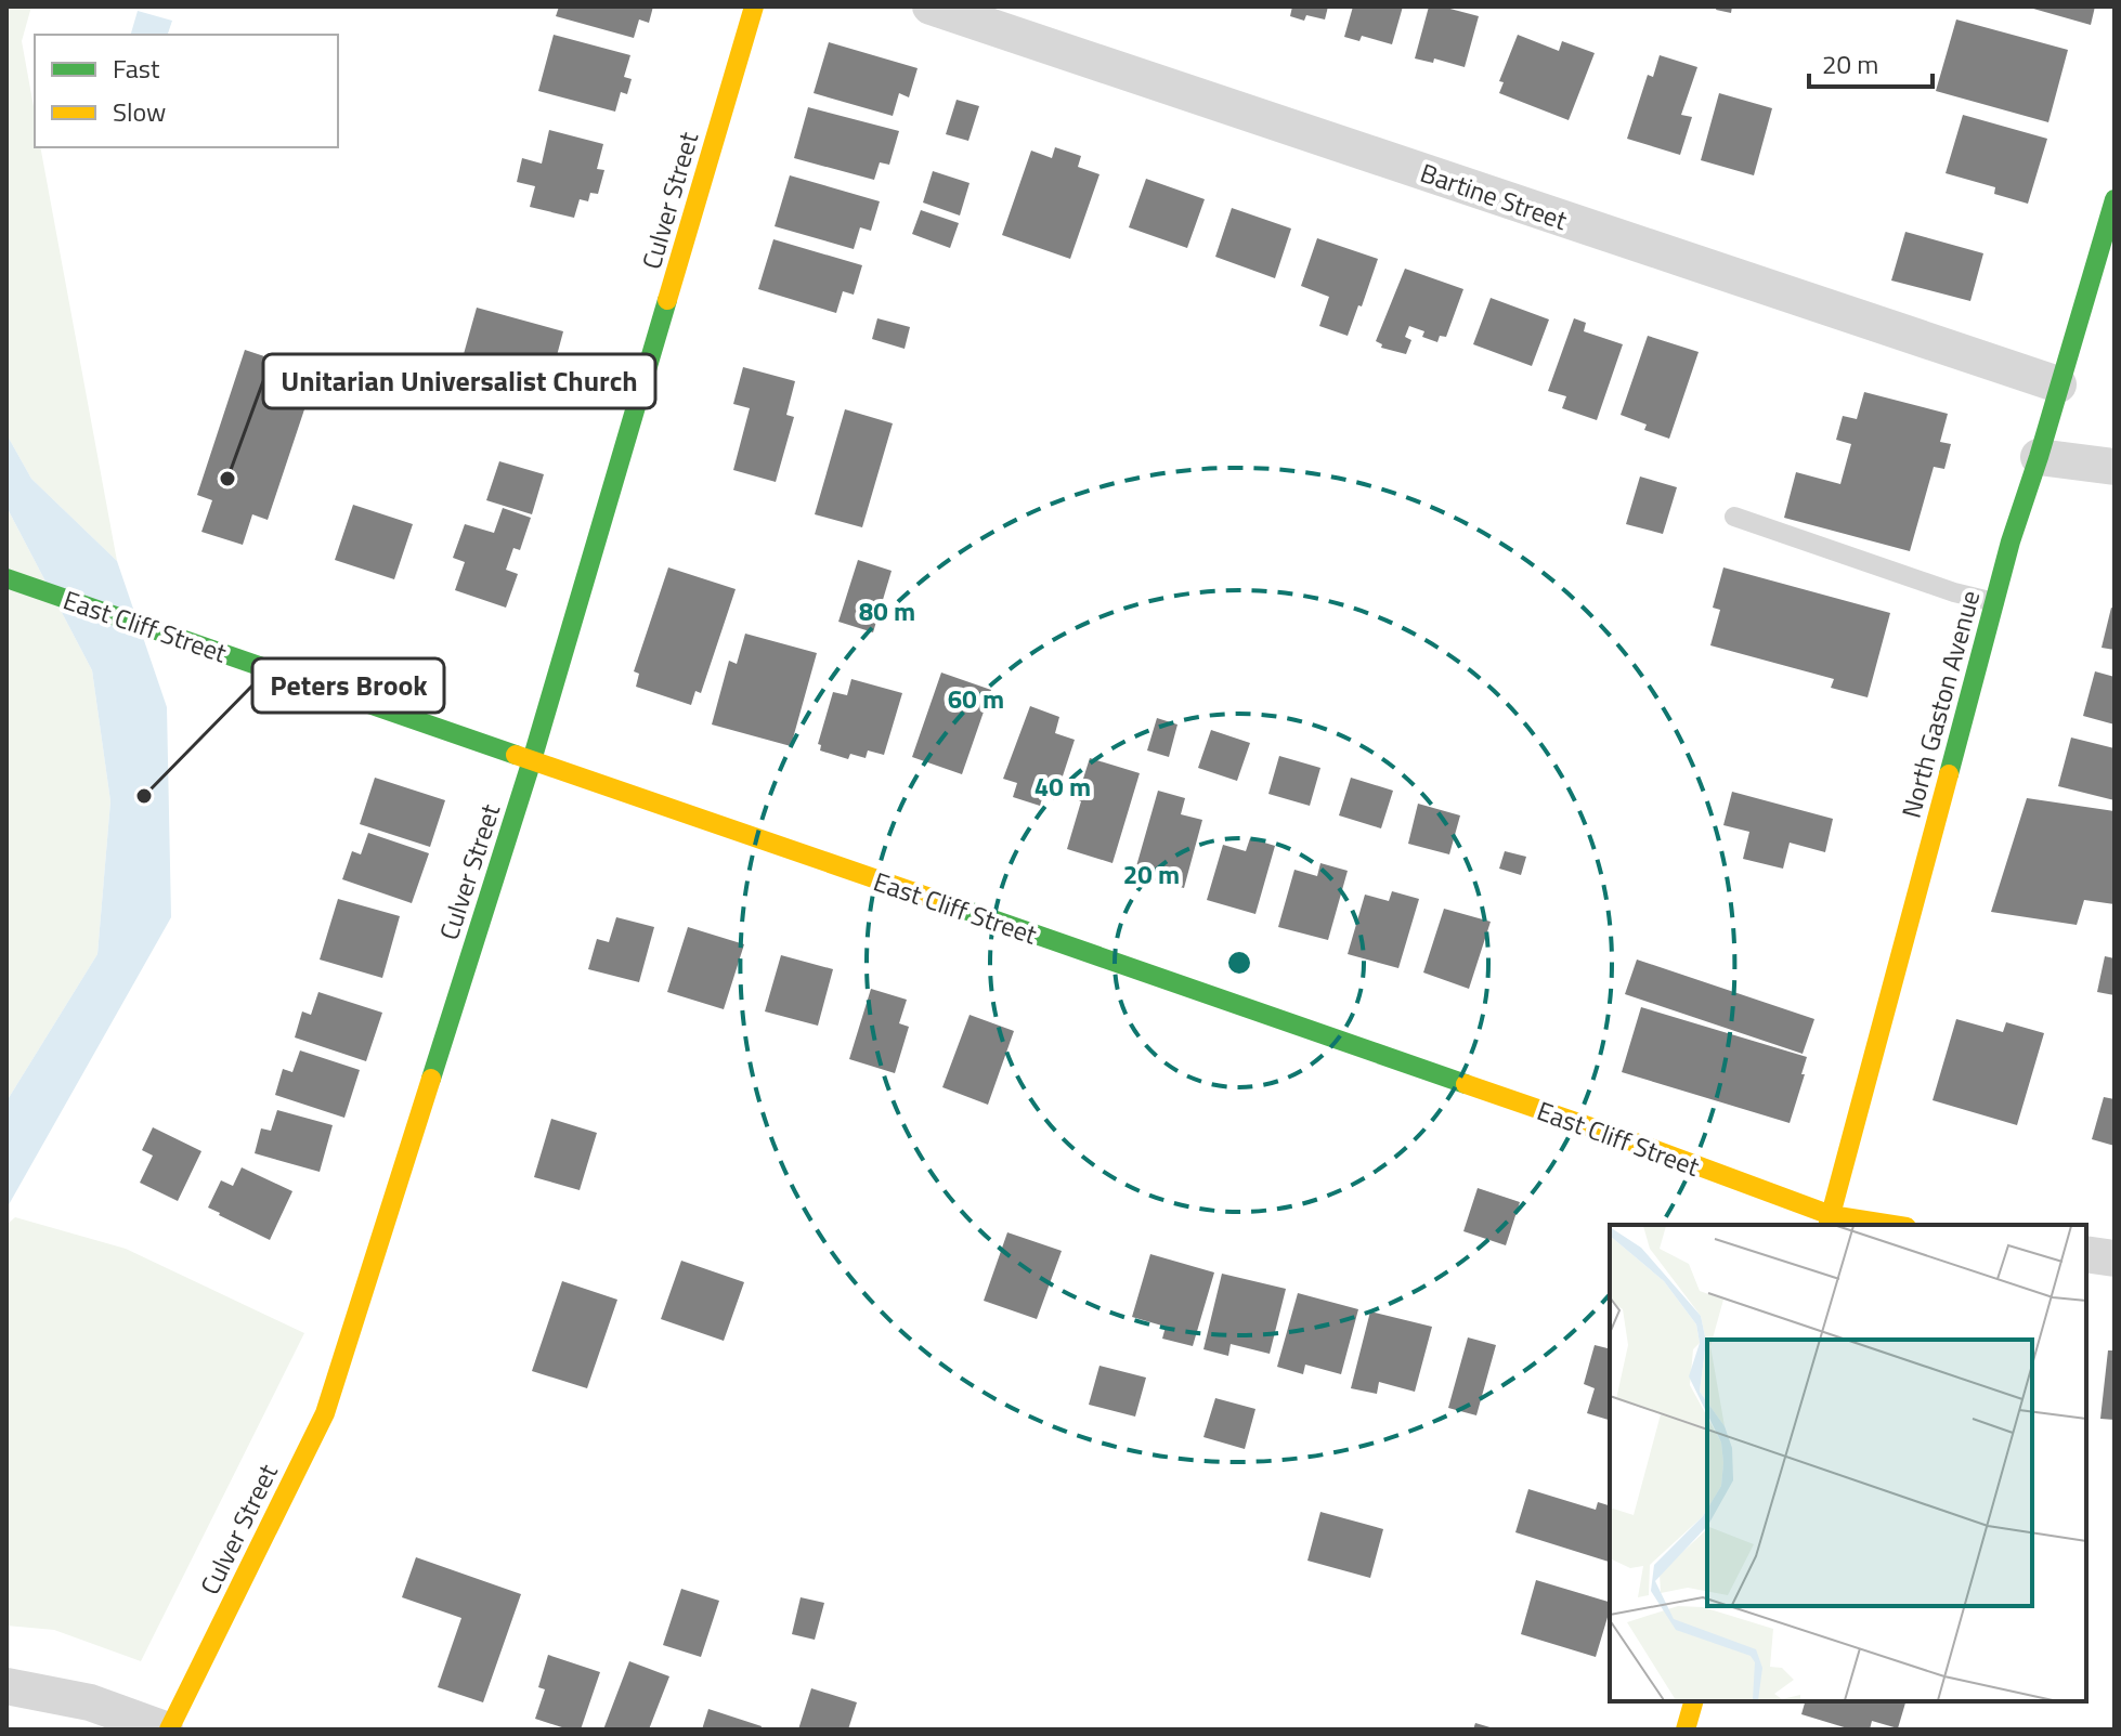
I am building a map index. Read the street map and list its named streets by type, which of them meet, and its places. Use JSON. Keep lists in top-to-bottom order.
{
  "streets": {
    "street": [
      "Bartine Street",
      "Culver Street",
      "East Cliff Street",
      "North Gaston Avenue"
    ]
  },
  "crossings": [
    ["Bartine Street", "North Gaston Avenue"],
    ["Culver Street", "East Cliff Street"],
    ["East Cliff Street", "North Gaston Avenue"]
  ],
  "places": ["Unitarian Universalist Church", "Peters Brook"],
  "legend": ["Fast", "Slow"],
  "scale_bar": "20 m",
  "rings": [
    "80 m",
    "60 m",
    "40 m",
    "20 m"
  ]
}
